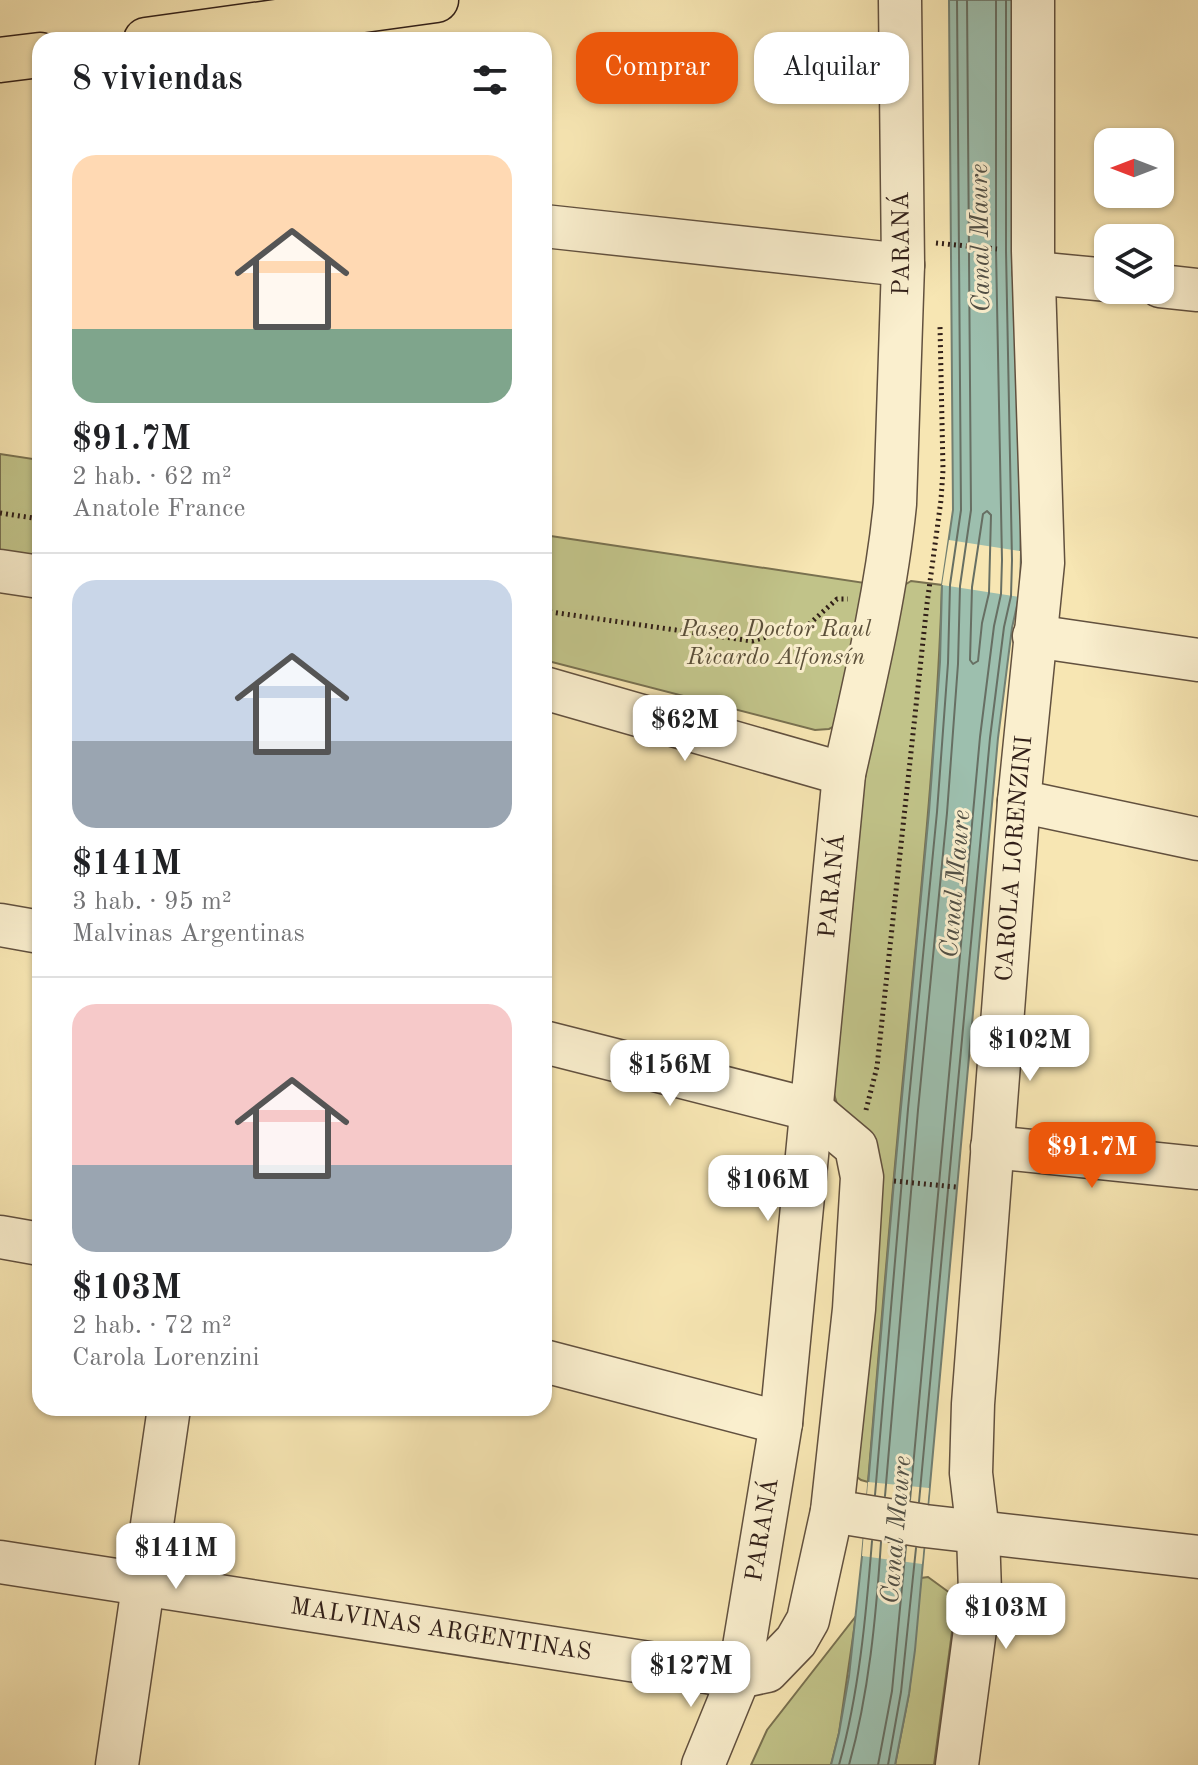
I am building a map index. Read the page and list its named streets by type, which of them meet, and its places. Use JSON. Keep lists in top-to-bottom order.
{
  "streets": {
    "street": ["PARANÁ", "CAROLA LORENZINI", "MALVINAS ARGENTINAS"]
  },
  "crossings": [
    ["PARANÁ", "MALVINAS ARGENTINAS"]
  ],
  "water": ["Canal Maure"],
  "parks": ["Paseo Doctor Raul Ricardo Alfonsín"],
  "north": "left",
  "page": {
    "chip": ["Comprar", "Alquilar"],
    "heading": "8 viviendas",
    "list": [
      {
        "name": "$91.7M",
        "note": "2 hab. · 62 m² · Anatole France"
      },
      {
        "name": "$141M",
        "note": "3 hab. · 95 m² · Malvinas Argentinas"
      },
      {
        "name": "$103M",
        "note": "2 hab. · 72 m² · Carola Lorenzini"
      }
    ],
    "price": [
      "$62M",
      "$102M",
      "$156M",
      "$91.7M",
      "$106M",
      "$141M",
      "$103M",
      "$127M"
    ]
  }
}
